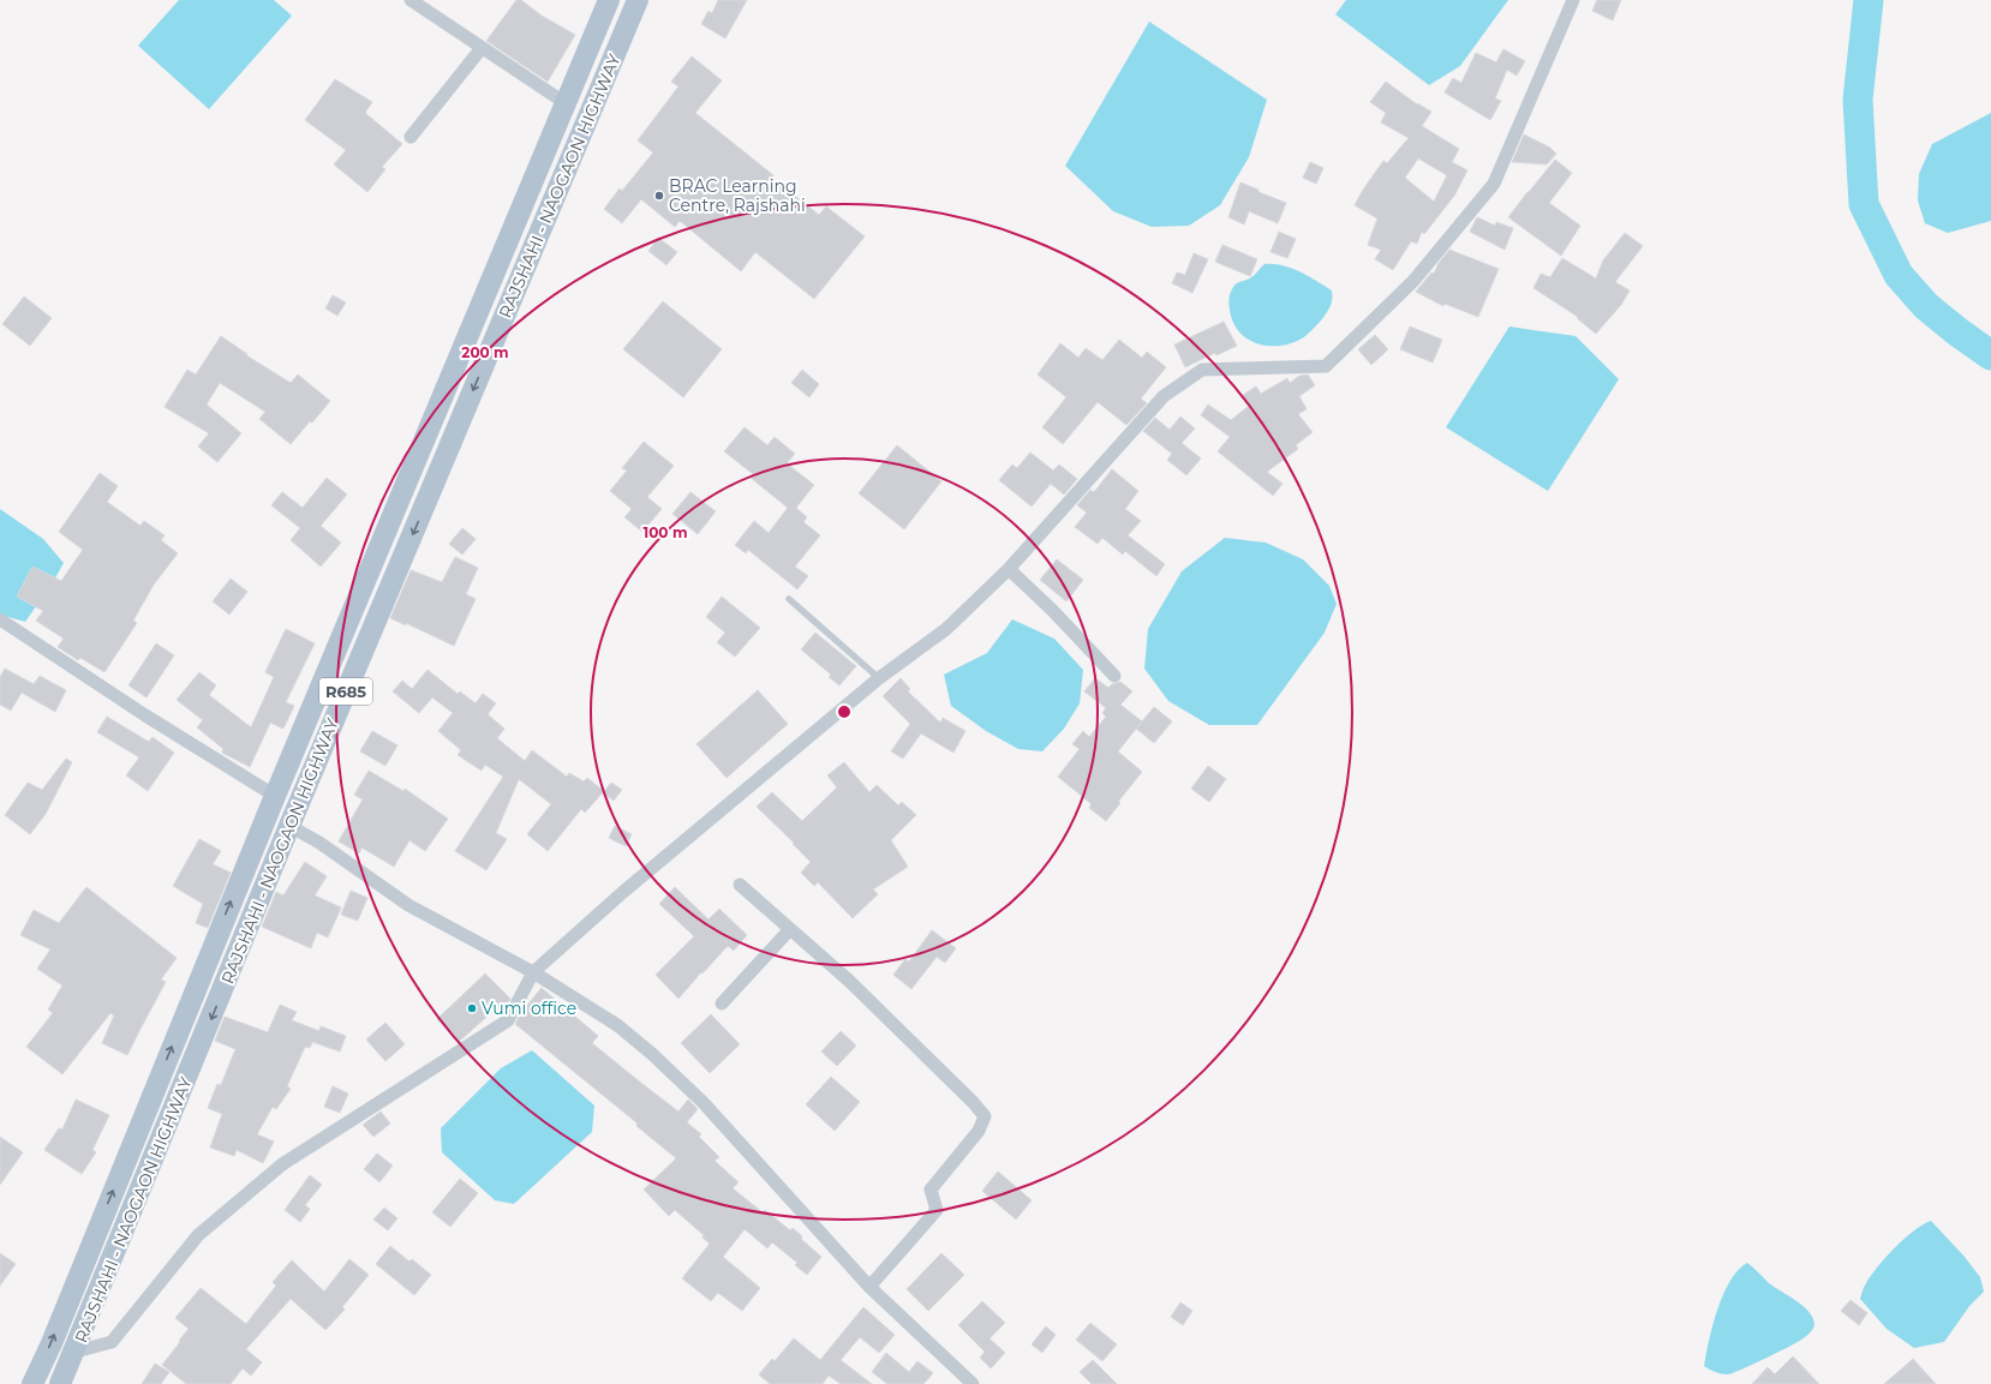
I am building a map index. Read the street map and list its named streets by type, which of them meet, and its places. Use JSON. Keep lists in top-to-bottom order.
{
  "streets": {
    "main road": ["RAJSHAHI - NAOGAON HIGHWAY", "R685"]
  },
  "places": ["BRAC Learning Centre, Rajshahi", "Vumi office"],
  "rings": ["200 m", "100 m"]
}
